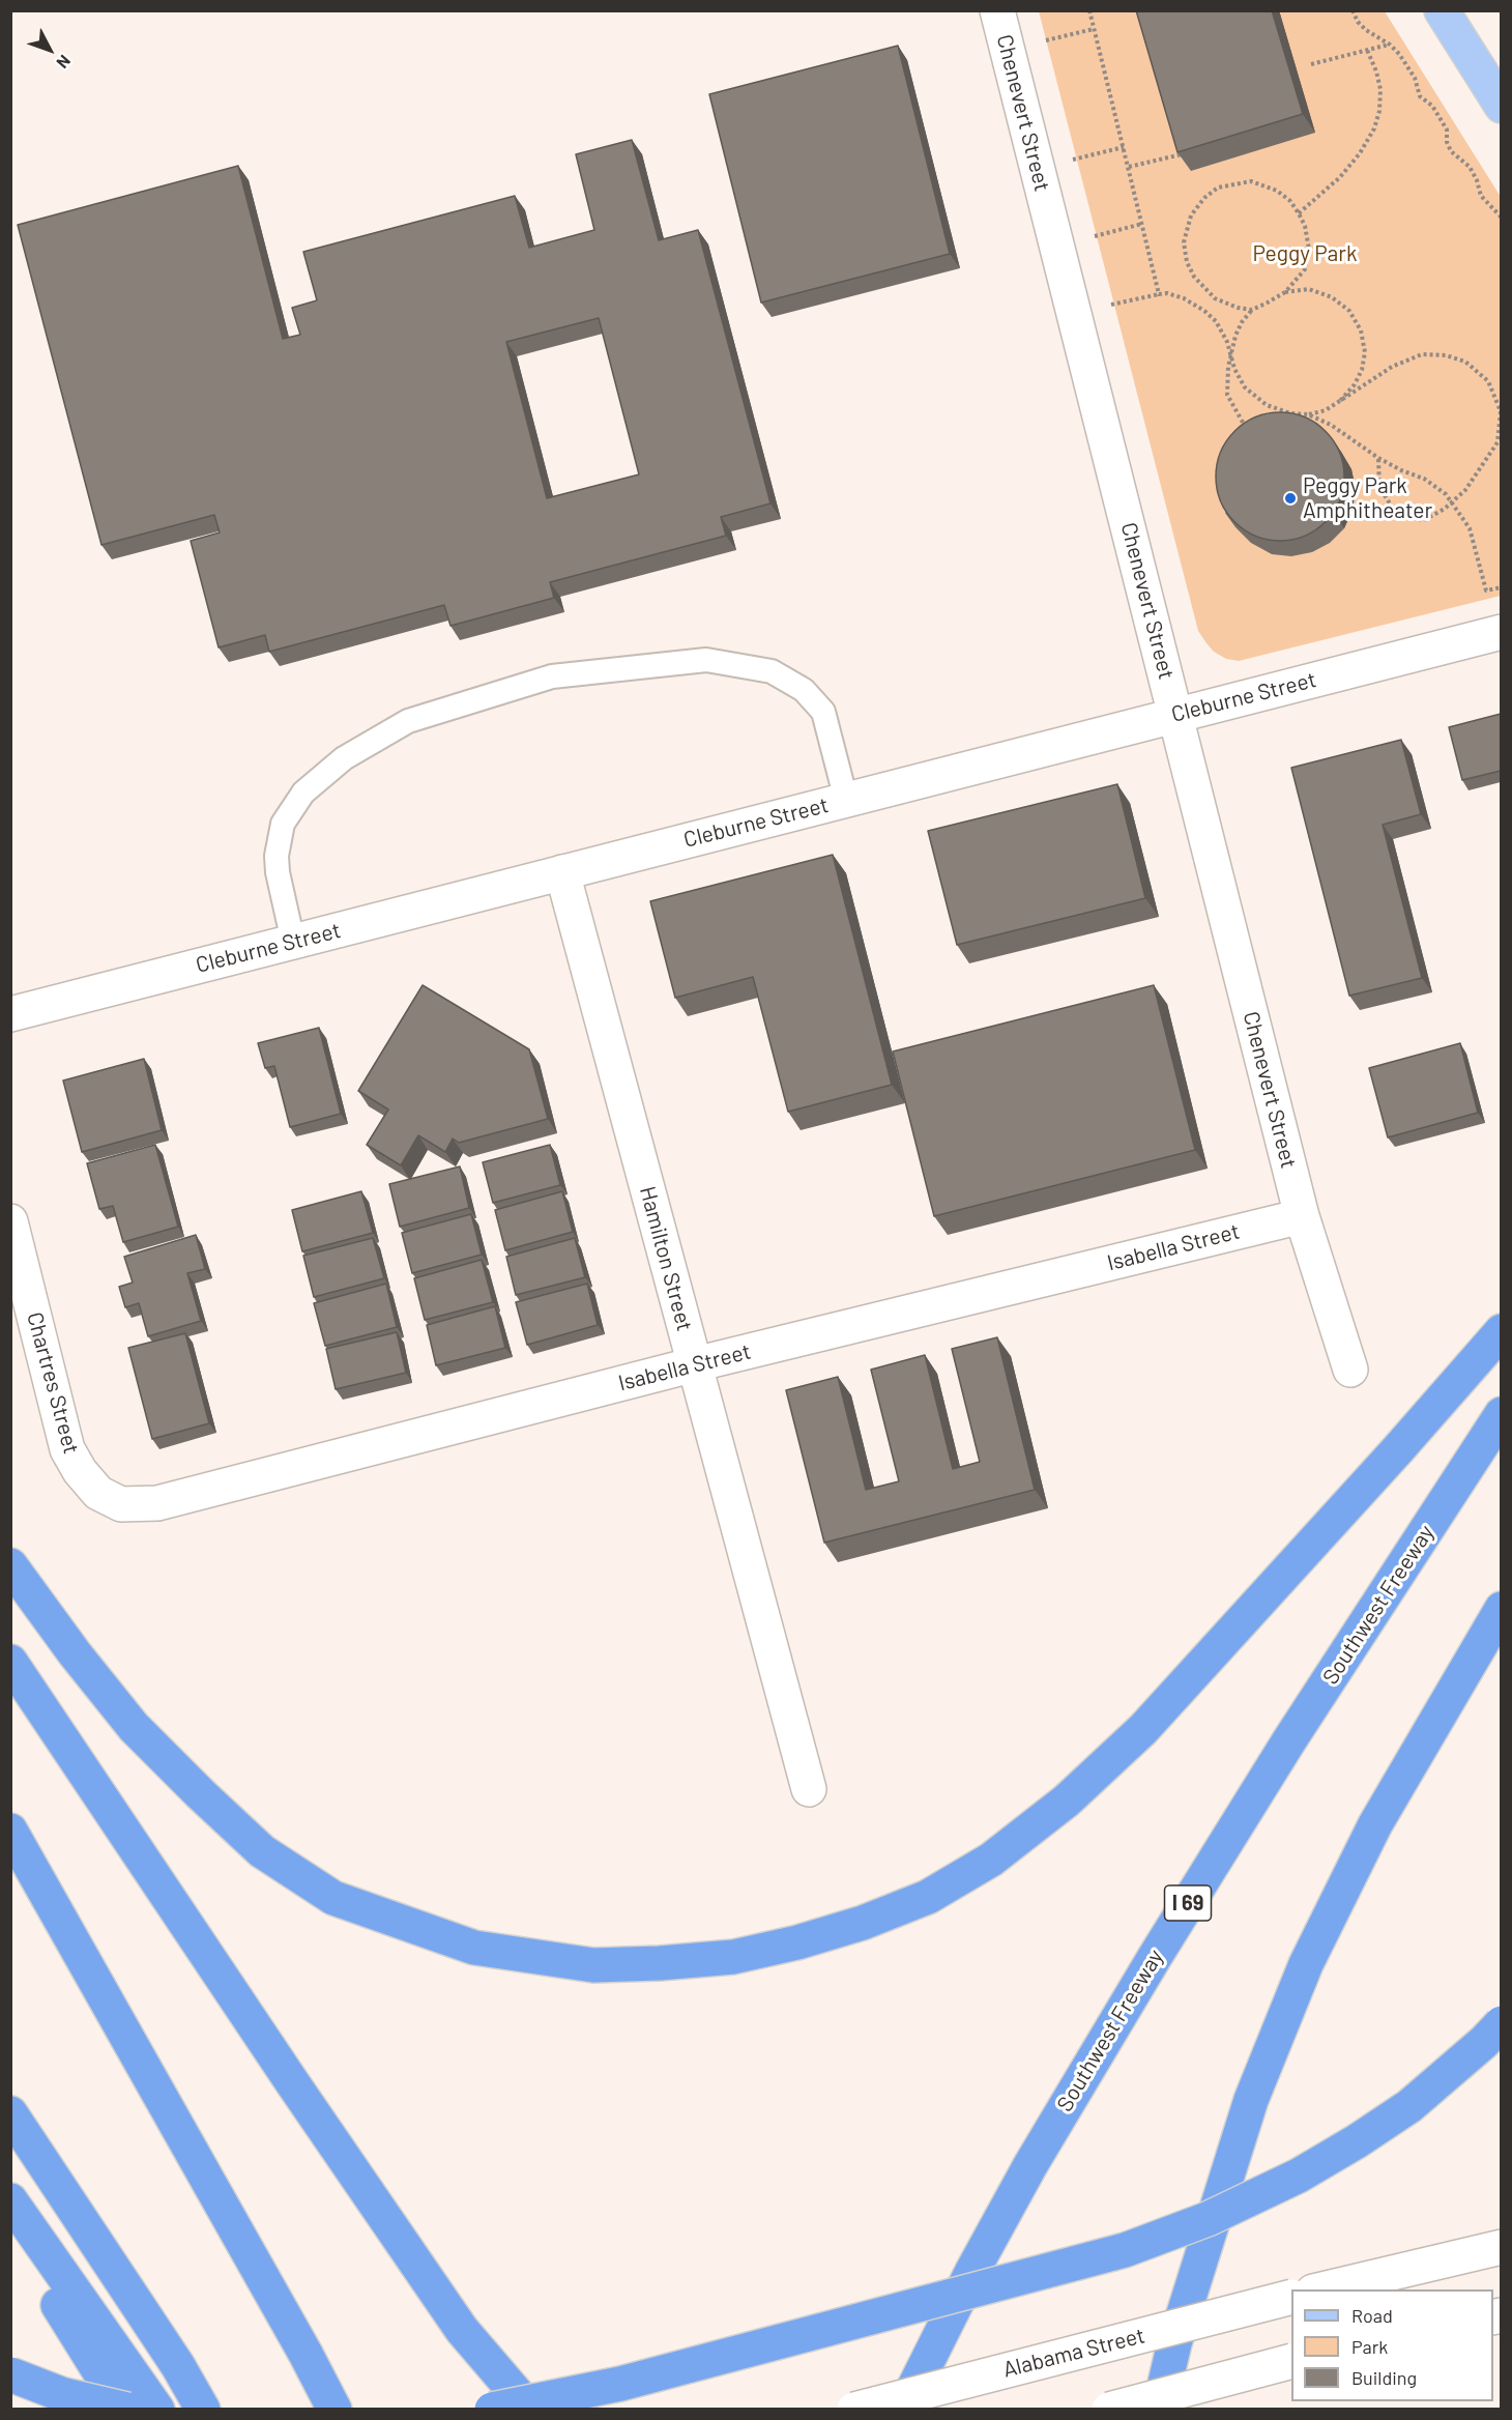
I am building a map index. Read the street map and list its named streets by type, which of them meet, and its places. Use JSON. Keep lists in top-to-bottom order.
{
  "streets": {
    "highway": ["Southwest Freeway", "I 69"],
    "street": [
      "Chenevert Street",
      "Cleburne Street",
      "Isabella Street",
      "Hamilton Street",
      "Chartres Street",
      "Alabama Street"
    ]
  },
  "crossings": [
    ["Chenevert Street", "Cleburne Street"],
    ["Chenevert Street", "Isabella Street"],
    ["Cleburne Street", "Hamilton Street"],
    ["Isabella Street", "Hamilton Street"],
    ["Isabella Street", "Chartres Street"]
  ],
  "parks": ["Peggy Park"],
  "places": ["Peggy Park Amphitheater"],
  "legend": ["Road", "Park", "Building"],
  "north": "bottom right"
}
